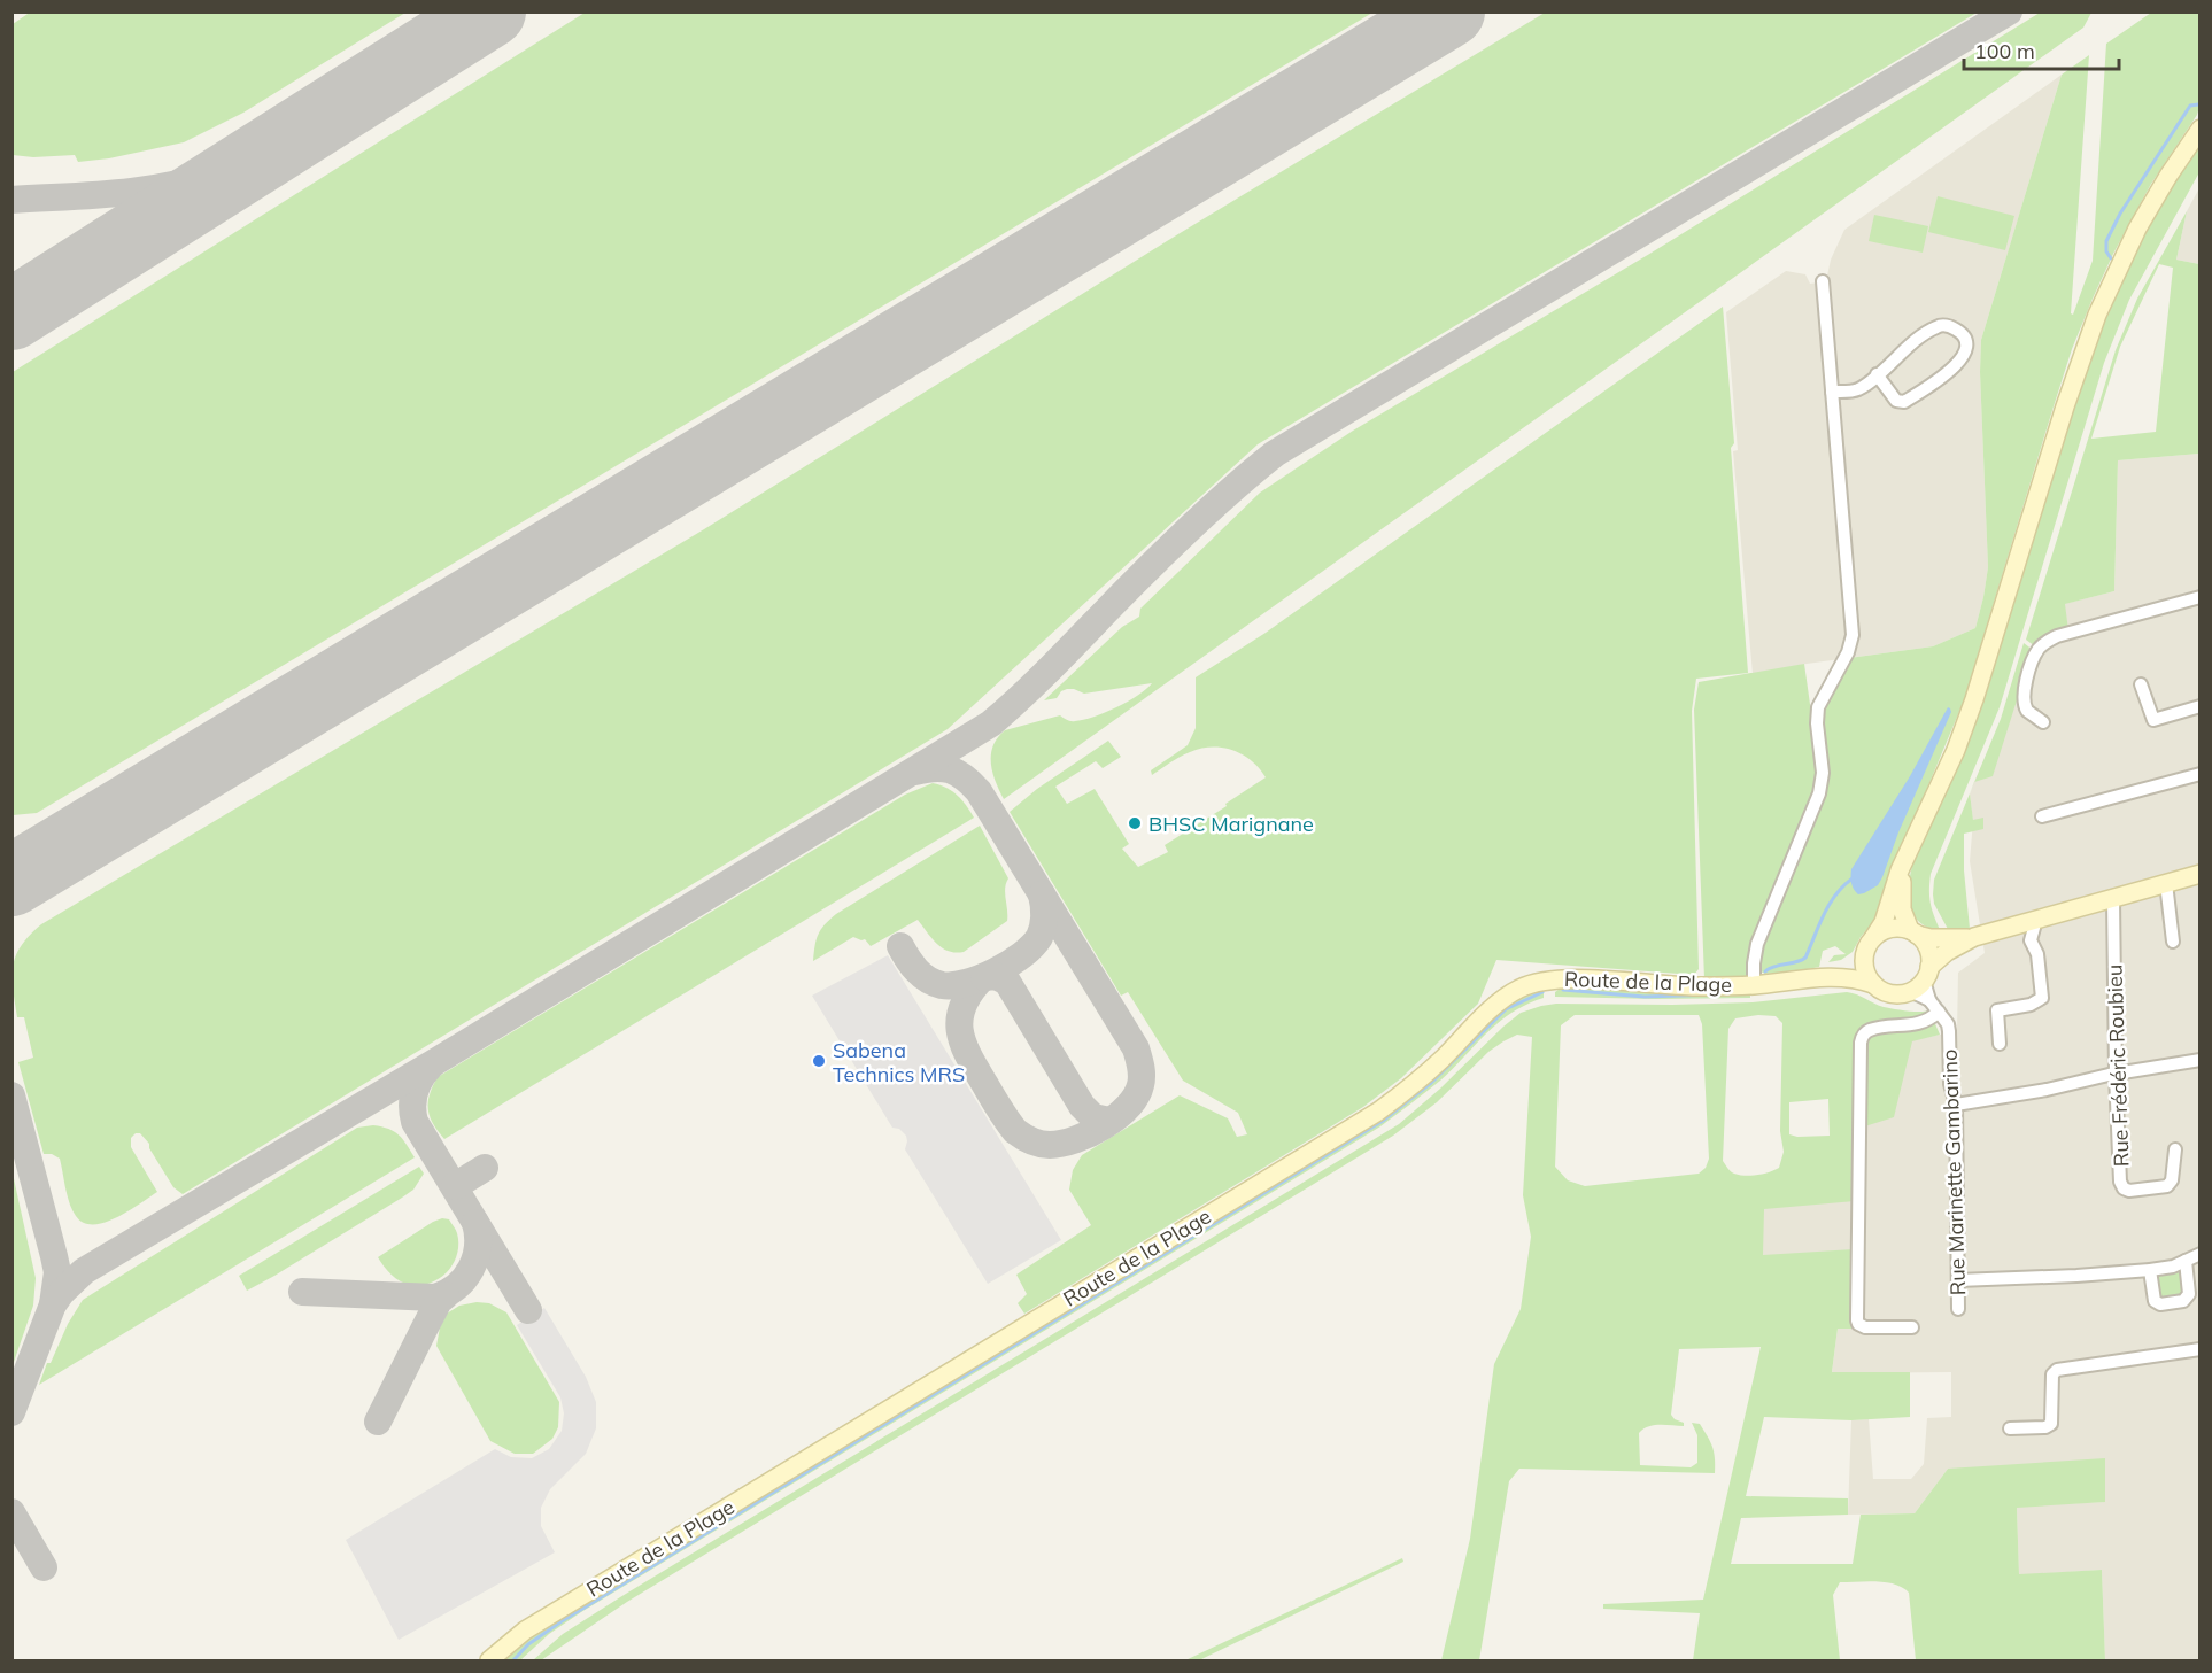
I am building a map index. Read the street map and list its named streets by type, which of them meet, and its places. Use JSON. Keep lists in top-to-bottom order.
{
  "streets": {
    "street": ["Route de la Plage", "Rue Frédéric Roubieu", "Rue Marinette Gambarino"]
  },
  "crossings": [
    ["Route de la Plage", "Rue Marinette Gambarino"]
  ],
  "places": ["BHSC Marignane", "Sabena Technics MRS"],
  "scale_bar": "100 m"
}
